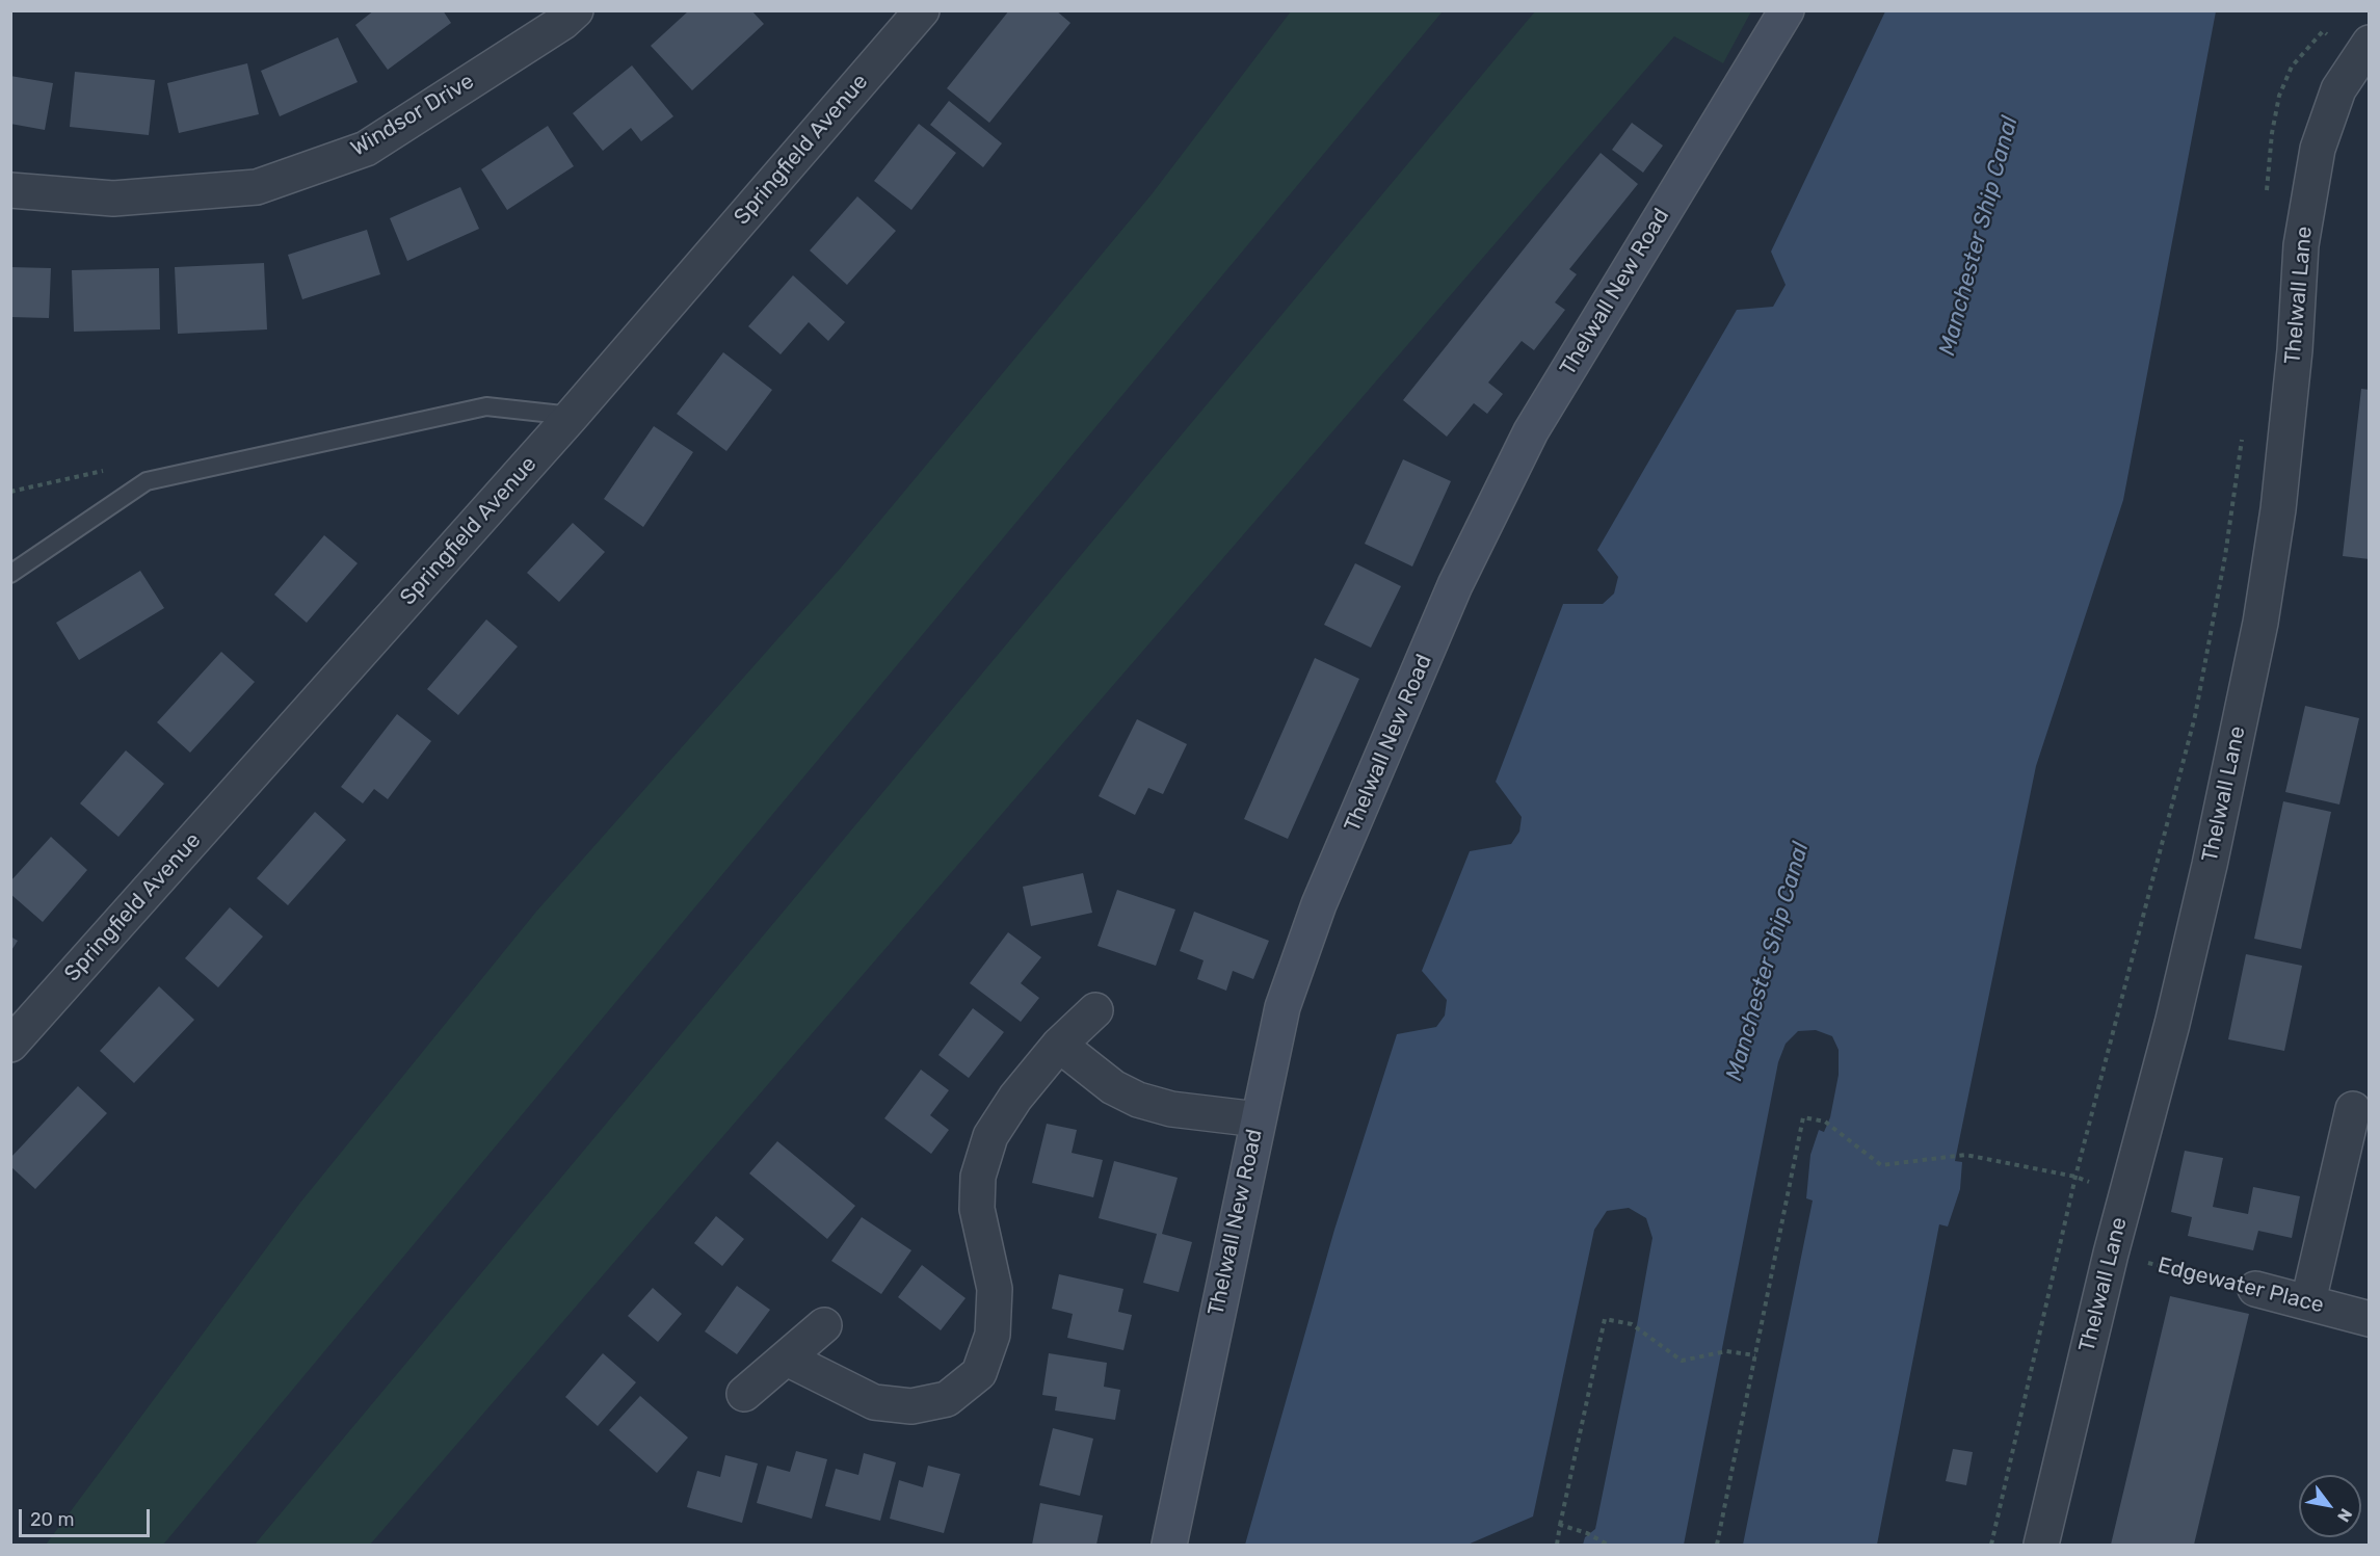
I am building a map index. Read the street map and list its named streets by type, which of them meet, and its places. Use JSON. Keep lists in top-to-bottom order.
{
  "streets": {
    "main road": ["Thelwall New Road"],
    "street": [
      "Windsor Drive",
      "Springfield Avenue",
      "Thelwall Lane",
      "Edgewater Place"
    ]
  },
  "crossings": [
    ["Thelwall Lane", "Edgewater Place"]
  ],
  "water": ["Manchester Ship Canal"],
  "scale_bar": "20 m",
  "north": "bottom right"
}
